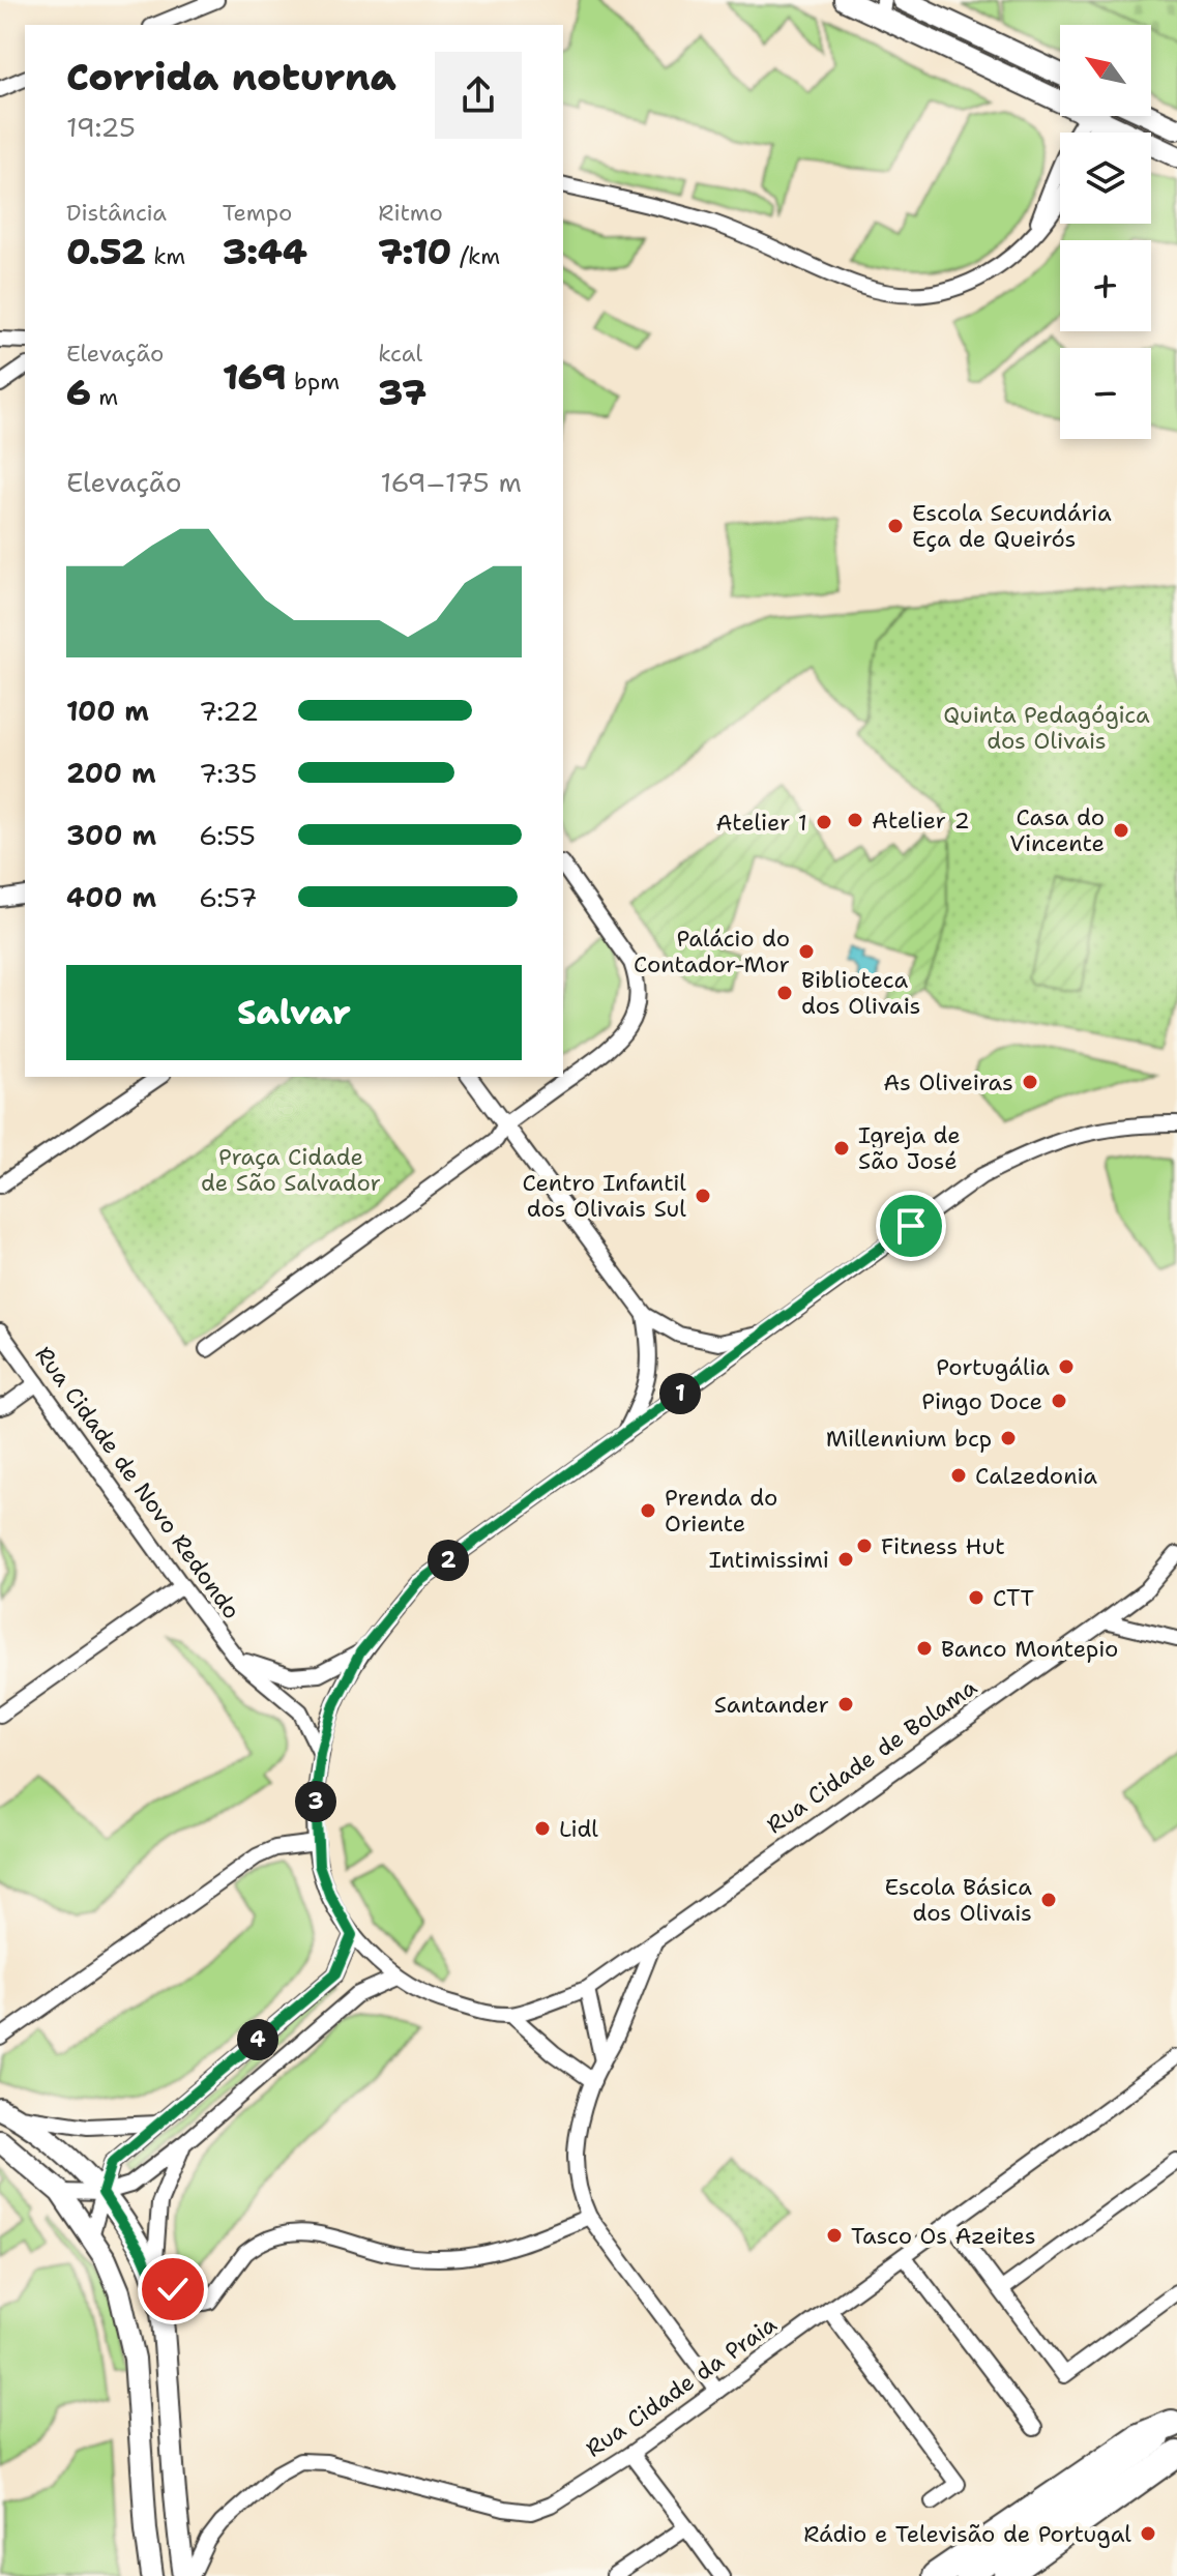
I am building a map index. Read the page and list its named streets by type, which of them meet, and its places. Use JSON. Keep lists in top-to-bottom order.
{
  "streets": {
    "street": ["Rua Cidade de Novo Redondo", "Rua Cidade de Bolama", "Rua Cidade da Praia"]
  },
  "parks": ["Quinta Pedagógica dos Olivais", "Praça Cidade de São Salvador"],
  "places": [
    "Escola Secundária Eça de Queirós",
    "Atelier 2",
    "Atelier 1",
    "Casa do Vincente",
    "Palácio do Contador-Mor",
    "Biblioteca dos Olivais",
    "As Oliveiras",
    "Igreja de São José",
    "Centro Infantil dos Olivais Sul",
    "Portugália",
    "Pingo Doce",
    "Millennium bcp",
    "Calzedonia",
    "Prenda do Oriente",
    "Fitness Hut",
    "Intimissimi",
    "CTT",
    "Banco Montepio",
    "Santander",
    "Lidl",
    "Escola Básica dos Olivais",
    "Tasco Os Azeites",
    "Rádio e Televisão de Portugal"
  ],
  "north": "top left",
  "page": {
    "map_buttons": ["+", "−"],
    "heading": ["Corrida noturna", "19:25"],
    "stats": [
      ["Distância", "0.52 km"],
      ["Tempo", "3:44"],
      ["Ritmo", "7:10 /km"],
      ["Elevação", "6 m"],
      ["169 bpm"],
      ["kcal", "37"]
    ],
    "chart": ["Elevação", "169–175 m"],
    "list": [
      {
        "name": "100 m",
        "note": "7:22"
      },
      {
        "name": "200 m",
        "note": "7:35"
      },
      {
        "name": "300 m",
        "note": "6:55"
      },
      {
        "name": "400 m",
        "note": "6:57"
      }
    ],
    "buttons": "Salvar",
    "pins": [
      "1",
      "2",
      "3",
      "4"
    ]
  }
}
